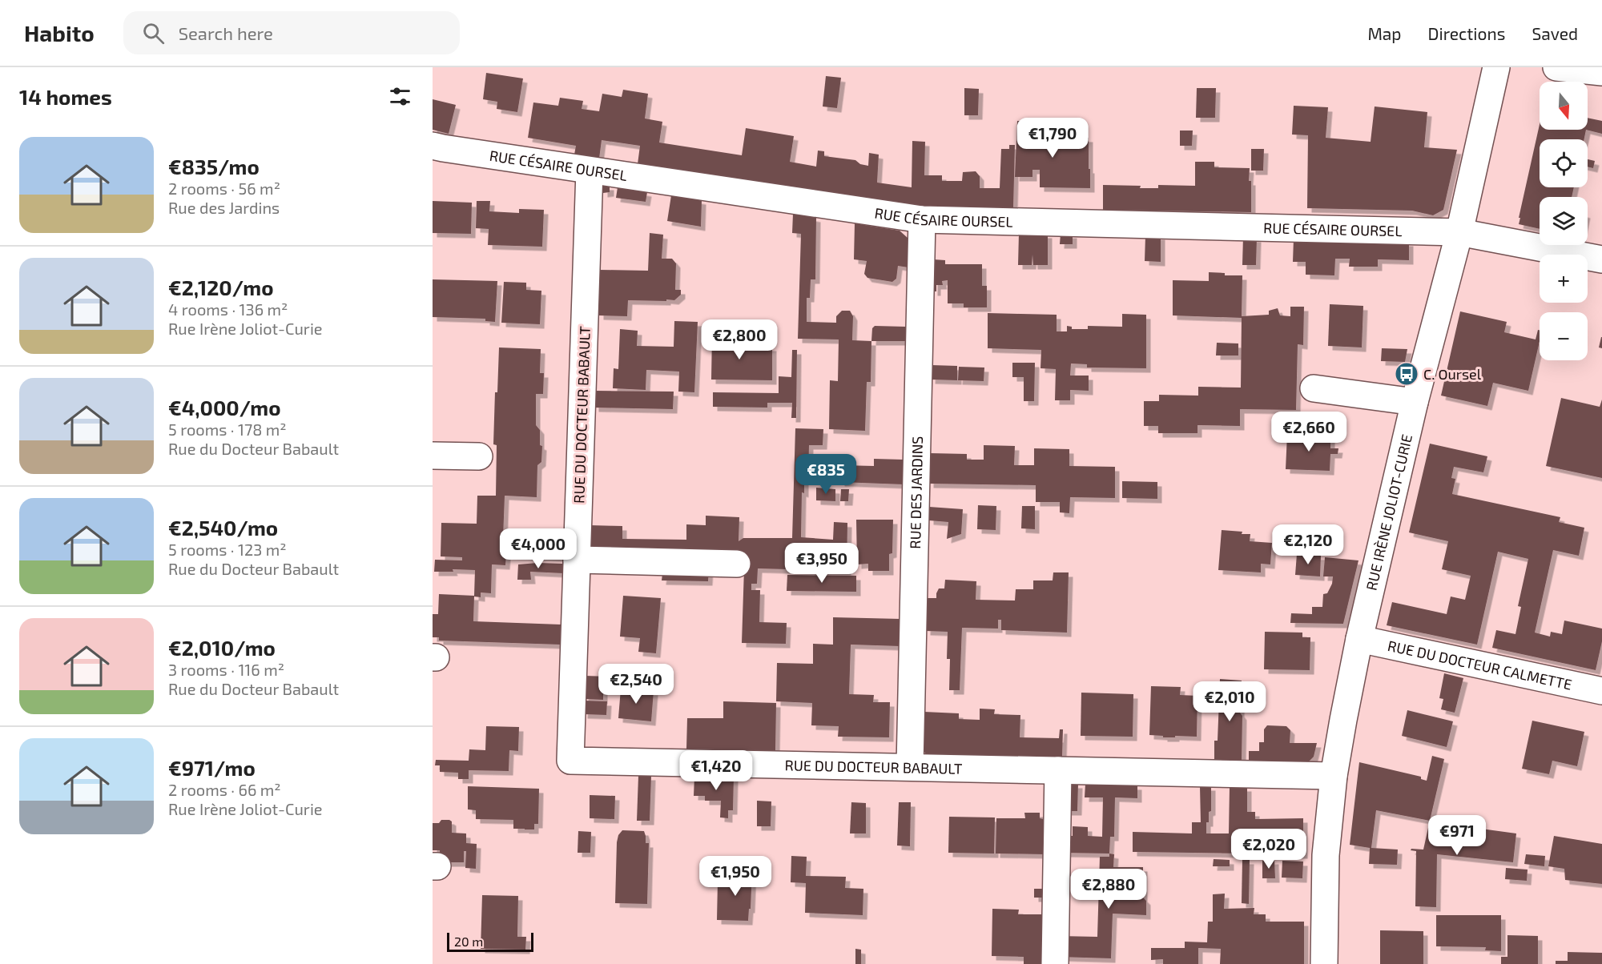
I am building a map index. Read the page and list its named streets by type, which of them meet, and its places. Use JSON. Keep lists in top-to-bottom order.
{
  "streets": {
    "street": [
      "RUE CÉSAIRE OURSEL",
      "RUE DU DOCTEUR BABAULT",
      "RUE DES JARDINS",
      "RUE IRÈNE JOLIOT-CURIE",
      "RUE DU DOCTEUR CALMETTE"
    ]
  },
  "crossings": [
    ["RUE CÉSAIRE OURSEL", "RUE DU DOCTEUR BABAULT"],
    ["RUE CÉSAIRE OURSEL", "RUE DES JARDINS"],
    ["RUE CÉSAIRE OURSEL", "RUE IRÈNE JOLIOT-CURIE"],
    ["RUE DU DOCTEUR BABAULT", "RUE DES JARDINS"],
    ["RUE DU DOCTEUR BABAULT", "RUE IRÈNE JOLIOT-CURIE"],
    ["RUE IRÈNE JOLIOT-CURIE", "RUE DU DOCTEUR CALMETTE"]
  ],
  "places": {
    "bus stop": ["C. Oursel"]
  },
  "scale_bar": "20 m",
  "north": "bottom",
  "page": {
    "header": "Habito",
    "search": "Search here",
    "nav": ["Map", "Directions", "Saved"],
    "heading": "14 homes",
    "map_buttons": ["+", "−"],
    "price": [
      "€1,790",
      "€2,800",
      "€2,660",
      "€835",
      "€2,120",
      "€4,000",
      "€3,950",
      "€2,540",
      "€2,010",
      "€1,420",
      "€971",
      "€2,020",
      "€1,950",
      "€2,880"
    ],
    "list": [
      {
        "name": "€835/mo",
        "note": "2 rooms · 56 m² · Rue des Jardins"
      },
      {
        "name": "€2,120/mo",
        "note": "4 rooms · 136 m² · Rue Irène Joliot-Curie"
      },
      {
        "name": "€4,000/mo",
        "note": "5 rooms · 178 m² · Rue du Docteur Babault"
      },
      {
        "name": "€2,540/mo",
        "note": "5 rooms · 123 m² · Rue du Docteur Babault"
      },
      {
        "name": "€2,010/mo",
        "note": "3 rooms · 116 m² · Rue du Docteur Babault"
      },
      {
        "name": "€971/mo",
        "note": "2 rooms · 66 m² · Rue Irène Joliot-Curie"
      }
    ],
    "scale": "20 m"
  }
}
